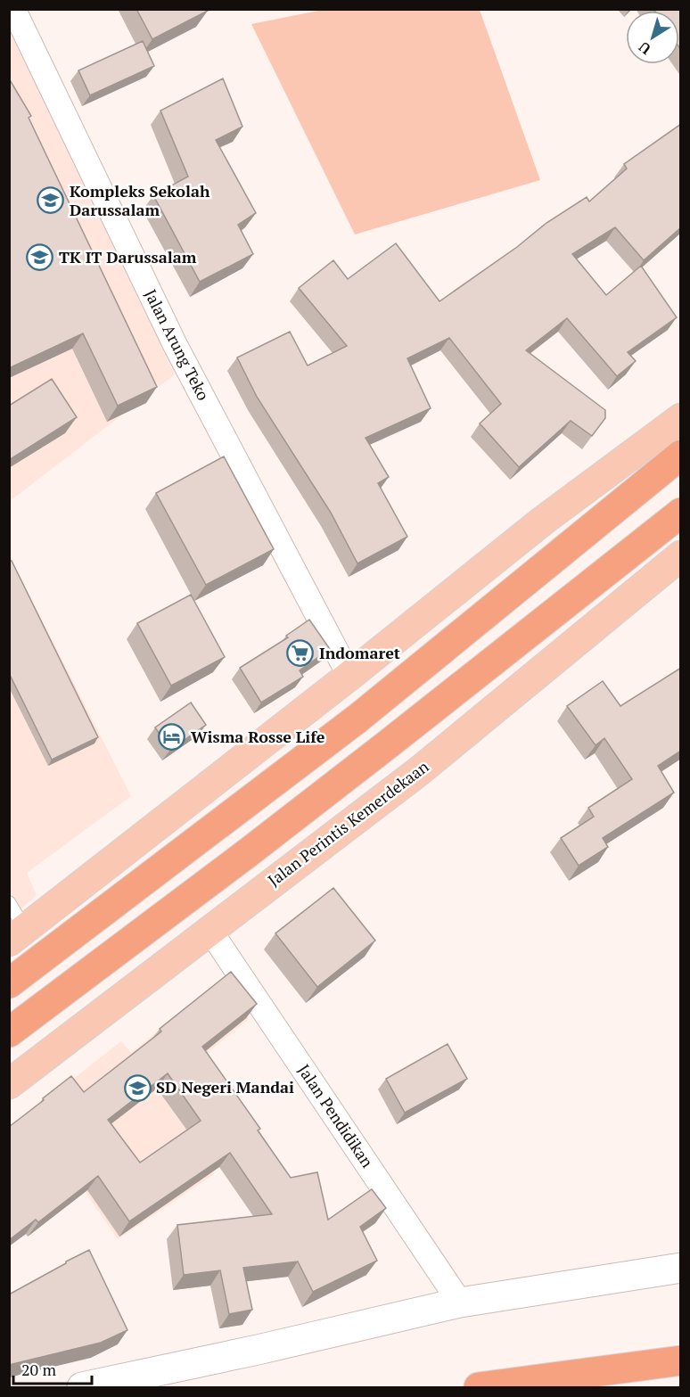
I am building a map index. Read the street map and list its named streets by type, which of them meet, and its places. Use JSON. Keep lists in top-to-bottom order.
{
  "streets": {
    "main road": ["Jalan Perintis Kemerdekaan"],
    "street": ["Jalan Arung Teko", "Jalan Pendidikan"]
  },
  "crossings": [
    ["Jalan Perintis Kemerdekaan", "Jalan Pendidikan"]
  ],
  "places": {
    "school or university": ["Kompleks Sekolah Darussalam", "TK IT Darussalam", "SD Negeri Mandai"],
    "supermarket": ["Indomaret"],
    "hotel": ["Wisma Rosse Life"]
  },
  "scale_bar": "20 m",
  "north": "bottom left"
}
